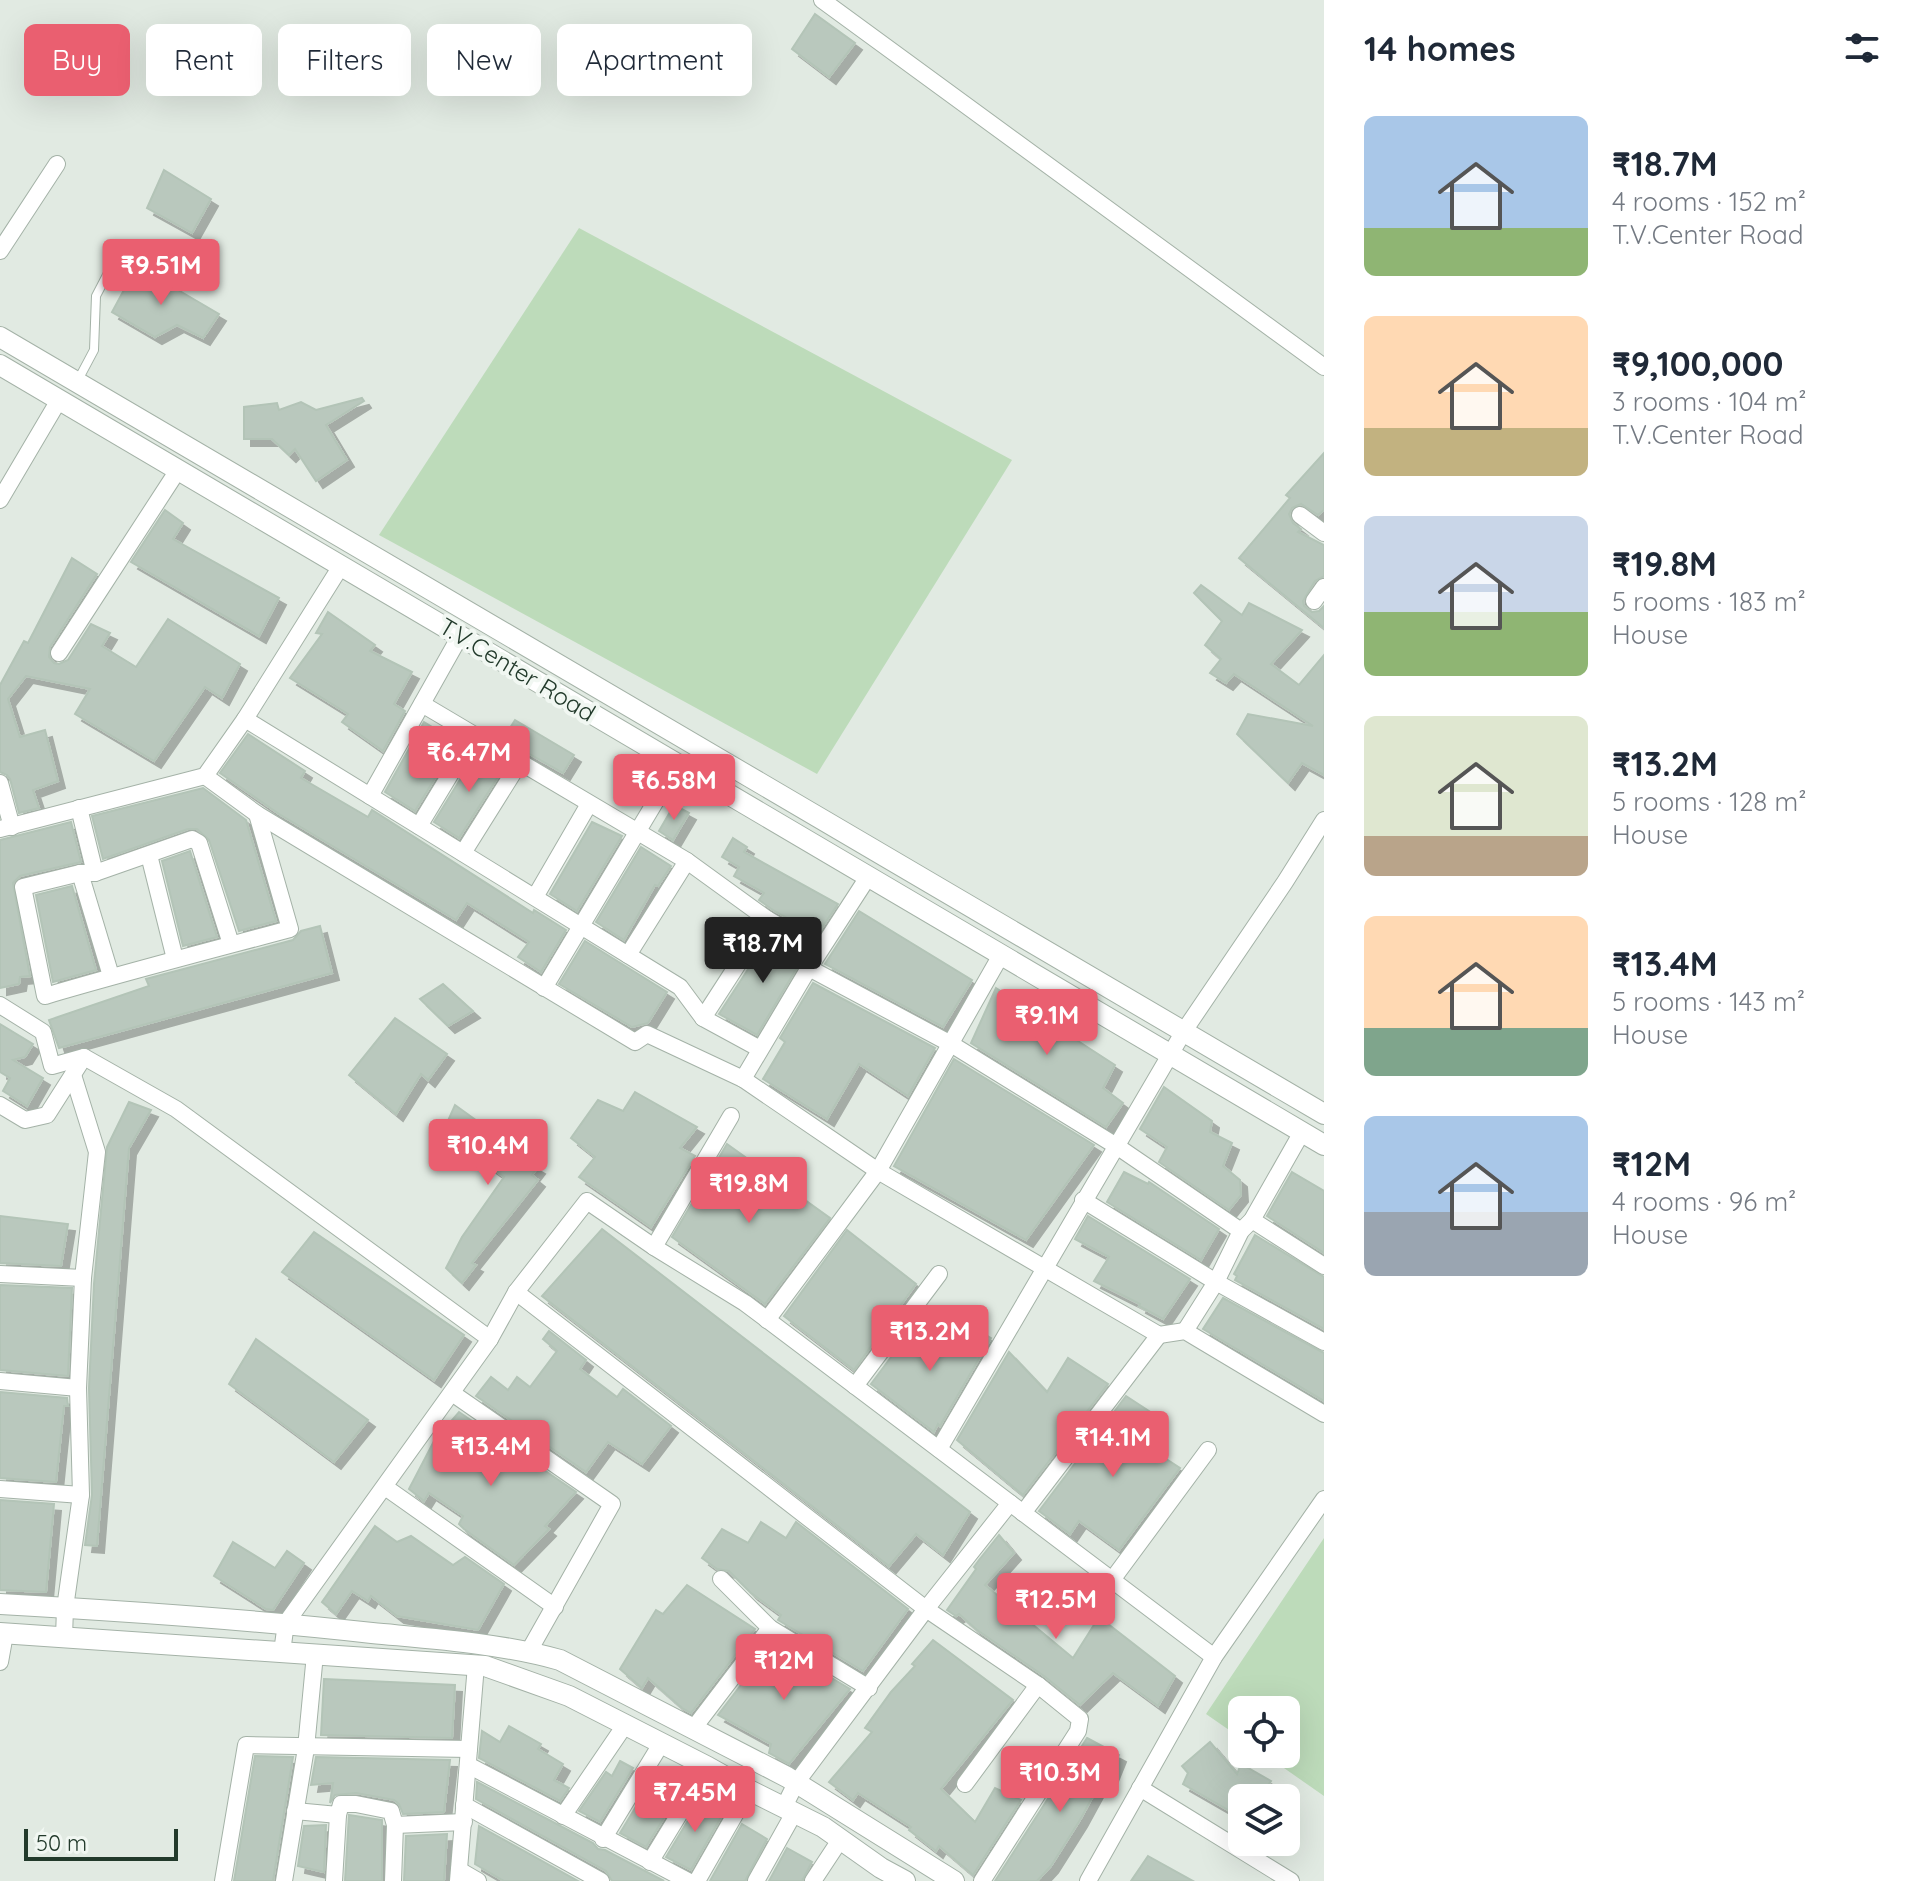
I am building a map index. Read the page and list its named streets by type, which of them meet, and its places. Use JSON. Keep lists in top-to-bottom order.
{
  "streets": {
    "street": ["T.V.Center Road"]
  },
  "scale_bar": "50 m",
  "page": {
    "heading": "14 homes",
    "chip": [
      "Buy",
      "Rent",
      "Filters",
      "New",
      "Apartment"
    ],
    "list": [
      {
        "name": "₹18.7M",
        "note": "4 rooms · 152 m² · T.V.Center Road"
      },
      {
        "name": "₹9,100,000",
        "note": "3 rooms · 104 m² · T.V.Center Road"
      },
      {
        "name": "₹19.8M",
        "note": "5 rooms · 183 m² · House"
      },
      {
        "name": "₹13.2M",
        "note": "5 rooms · 128 m² · House"
      },
      {
        "name": "₹13.4M",
        "note": "5 rooms · 143 m² · House"
      },
      {
        "name": "₹12M",
        "note": "4 rooms · 96 m² · House"
      }
    ],
    "price": [
      "₹9.51M",
      "₹6.47M",
      "₹6.58M",
      "₹18.7M",
      "₹9.1M",
      "₹10.4M",
      "₹19.8M",
      "₹13.2M",
      "₹14.1M",
      "₹13.4M",
      "₹12.5M",
      "₹12M",
      "₹10.3M",
      "₹7.45M"
    ],
    "scale": "50 m"
  }
}
